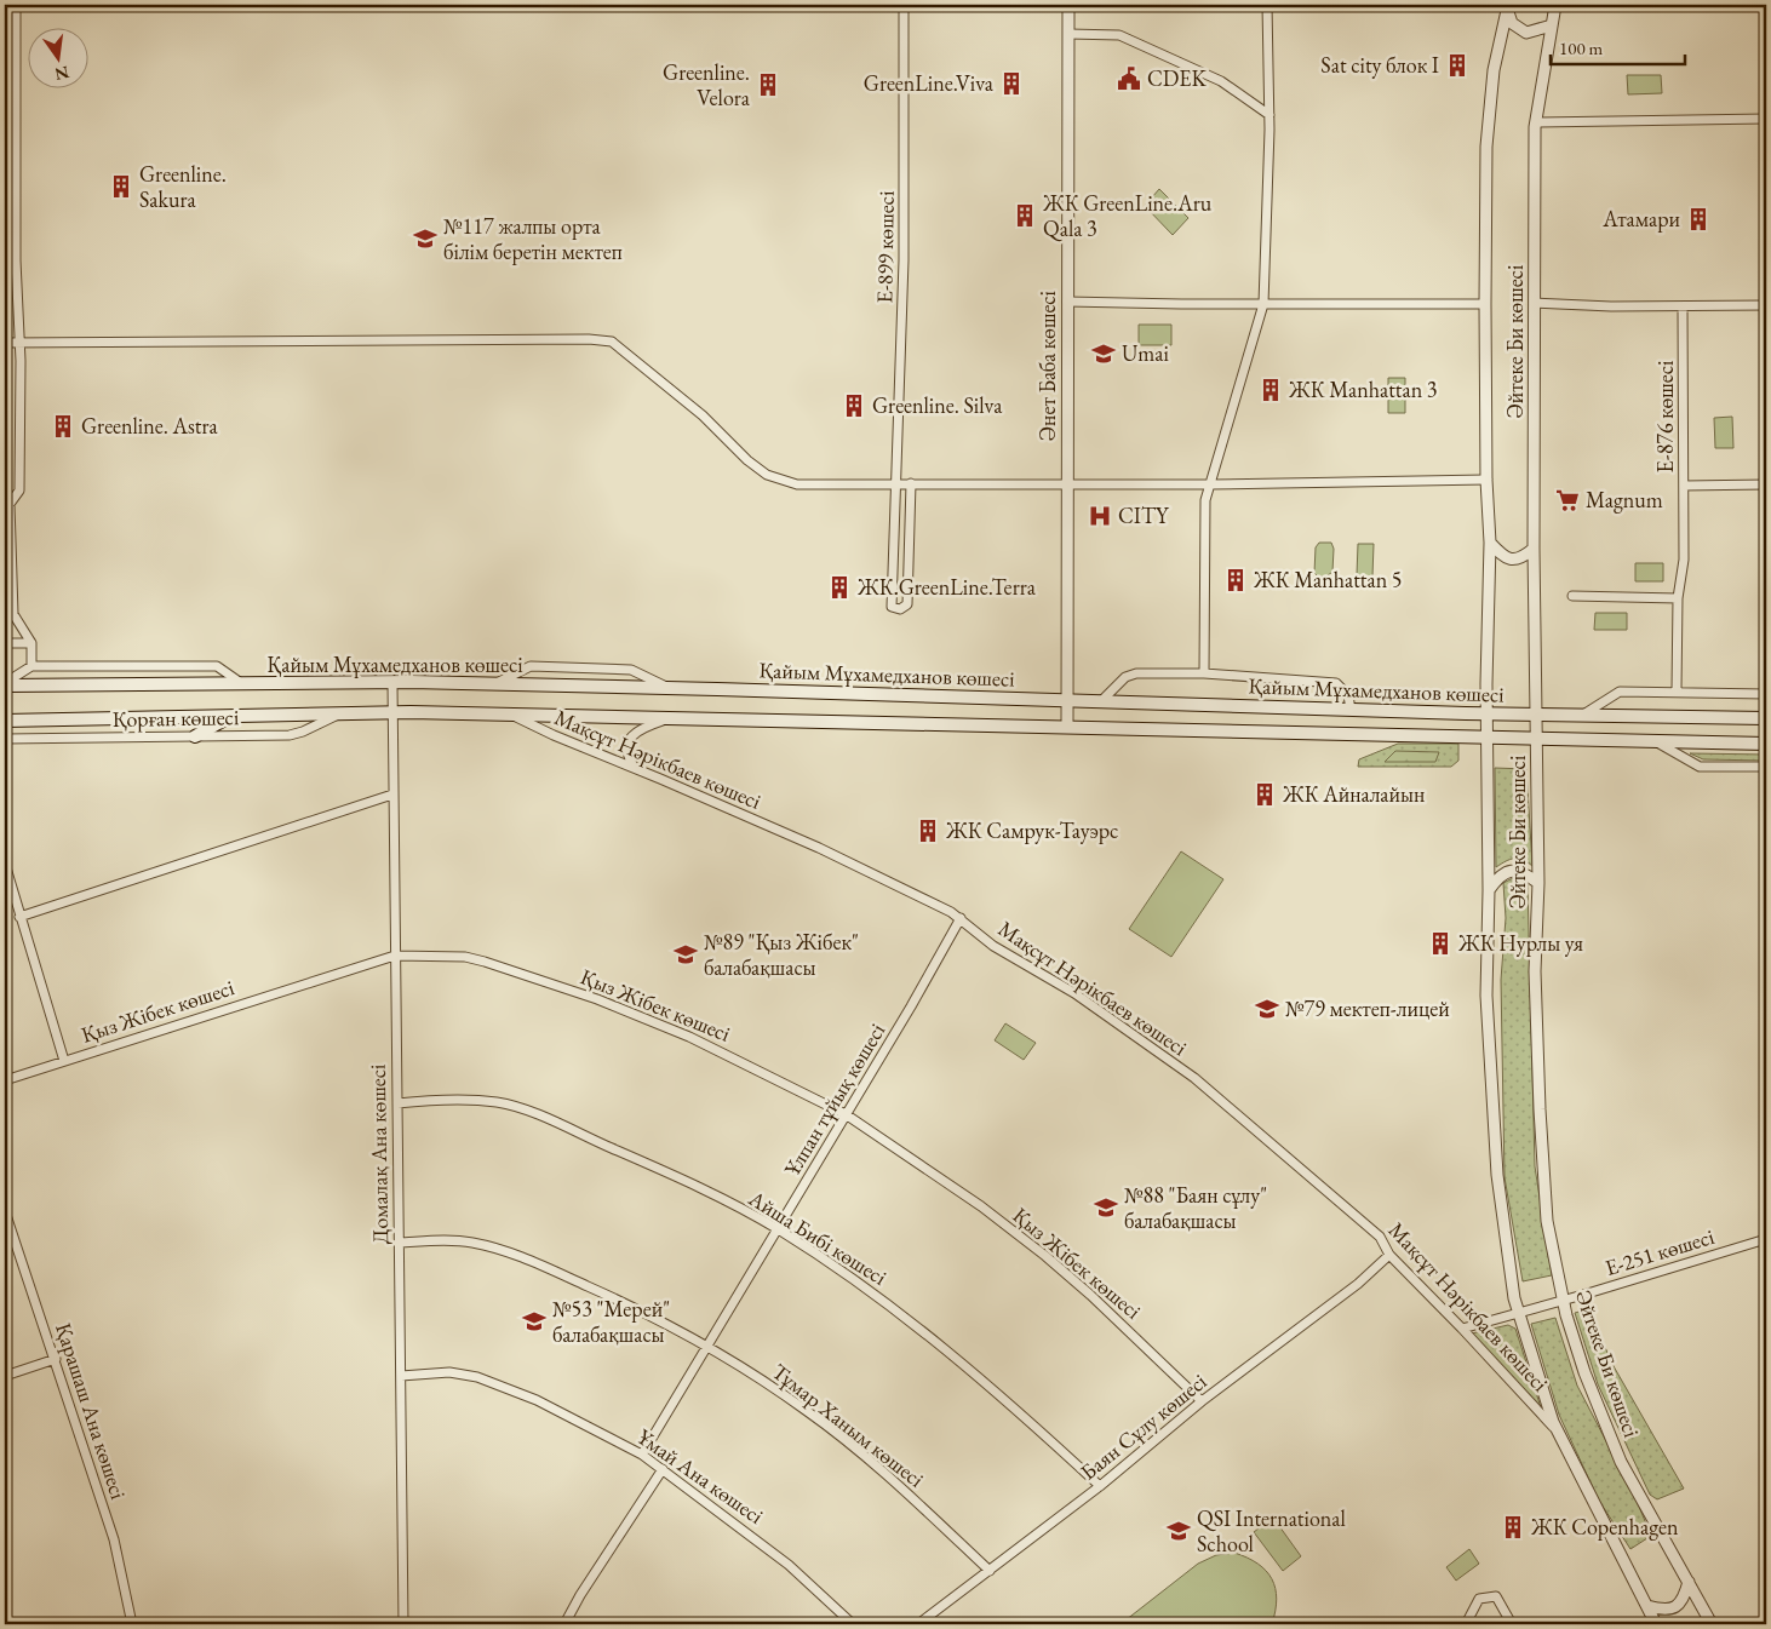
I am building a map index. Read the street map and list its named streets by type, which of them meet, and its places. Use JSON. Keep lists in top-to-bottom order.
{
  "streets": {
    "main road": ["Қайым Мұхамедханов көшесі"],
    "street": [
      "Е-899 көшесі",
      "Әйтеке Би көшесі",
      "Әнет Баба көшесі",
      "Е-876 көшесі",
      "Қорған көшесі",
      "Мақсұт Нәрікбаев көшесі",
      "Қыз Жібек көшесі",
      "Ұлпан тұйық көшесі",
      "Домалақ Ана көшесі",
      "Айша Бибі көшесі",
      "Е-251 көшесі",
      "Қарашаш Ана көшесі",
      "Тұмар Ханым көшесі",
      "Баян Сұлу көшесі",
      "Ұмай Ана көшесі"
    ]
  },
  "crossings": [
    ["Әйтеке Би көшесі", "Қайым Мұхамедханов көшесі"],
    ["Әйтеке Би көшесі", "Мақсұт Нәрікбаев көшесі"],
    ["Әйтеке Би көшесі", "Е-251 көшесі"],
    ["Әнет Баба көшесі", "Қайым Мұхамедханов көшесі"],
    ["Қайым Мұхамедханов көшесі", "Қорған көшесі"],
    ["Қайым Мұхамедханов көшесі", "Мақсұт Нәрікбаев көшесі"],
    ["Қайым Мұхамедханов көшесі", "Домалақ Ана көшесі"],
    ["Мақсұт Нәрікбаев көшесі", "Ұлпан тұйық көшесі"],
    ["Мақсұт Нәрікбаев көшесі", "Е-251 көшесі"],
    ["Мақсұт Нәрікбаев көшесі", "Баян Сұлу көшесі"],
    ["Қыз Жібек көшесі", "Ұлпан тұйық көшесі"],
    ["Қыз Жібек көшесі", "Домалақ Ана көшесі"],
    ["Қыз Жібек көшесі", "Баян Сұлу көшесі"],
    ["Ұлпан тұйық көшесі", "Айша Бибі көшесі"],
    ["Ұлпан тұйық көшесі", "Тұмар Ханым көшесі"],
    ["Ұлпан тұйық көшесі", "Ұмай Ана көшесі"],
    ["Домалақ Ана көшесі", "Айша Бибі көшесі"],
    ["Домалақ Ана көшесі", "Тұмар Ханым көшесі"],
    ["Домалақ Ана көшесі", "Ұмай Ана көшесі"],
    ["Айша Бибі көшесі", "Баян Сұлу көшесі"],
    ["Тұмар Ханым көшесі", "Баян Сұлу көшесі"]
  ],
  "places": {
    "building": [
      "Sat city блок I",
      "GreenLine.Viva",
      "Greenline. Velora",
      "Greenline. Sakura",
      "ЖК GreenLine.Aru Qala 3",
      "Атамари",
      "ЖК Manhattan 3",
      "Greenline. Silva",
      "Greenline. Astra",
      "ЖК Manhattan 5",
      "ЖК.GreenLine.Terra",
      "ЖК Айналайын",
      "ЖК Самрук-Тауэрс",
      "ЖК Нурлы уя",
      "ЖК Copenhagen"
    ],
    "public building": ["CDEK"],
    "school or university": [
      "№117 жалпы орта білім беретін мектеп",
      "Umai",
      "№89 \"Қыз Жібек\" балабақшасы",
      "№79 мектеп-лицей",
      "№88 \"Баян сұлу\" балабақшасы",
      "№53 \"Мерей\" балабақшасы",
      "QSI International School"
    ],
    "supermarket": ["Magnum"],
    "hospital": ["CITY"]
  },
  "scale_bar": "100 m",
  "north": "bottom"
}
